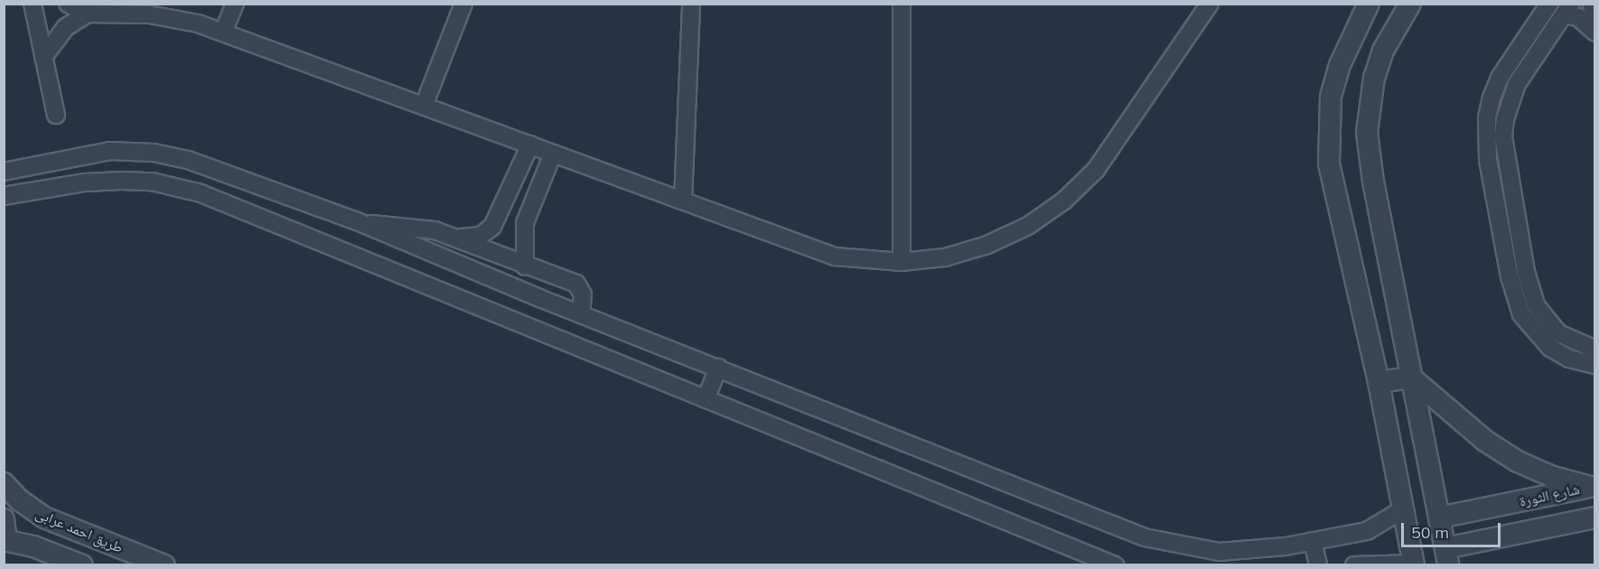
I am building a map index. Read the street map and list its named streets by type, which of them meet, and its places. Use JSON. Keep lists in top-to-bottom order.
{
  "streets": {
    "street": ["شارع الثورة", "طريق احمد عرابى"]
  },
  "scale_bar": "50 m"
}
